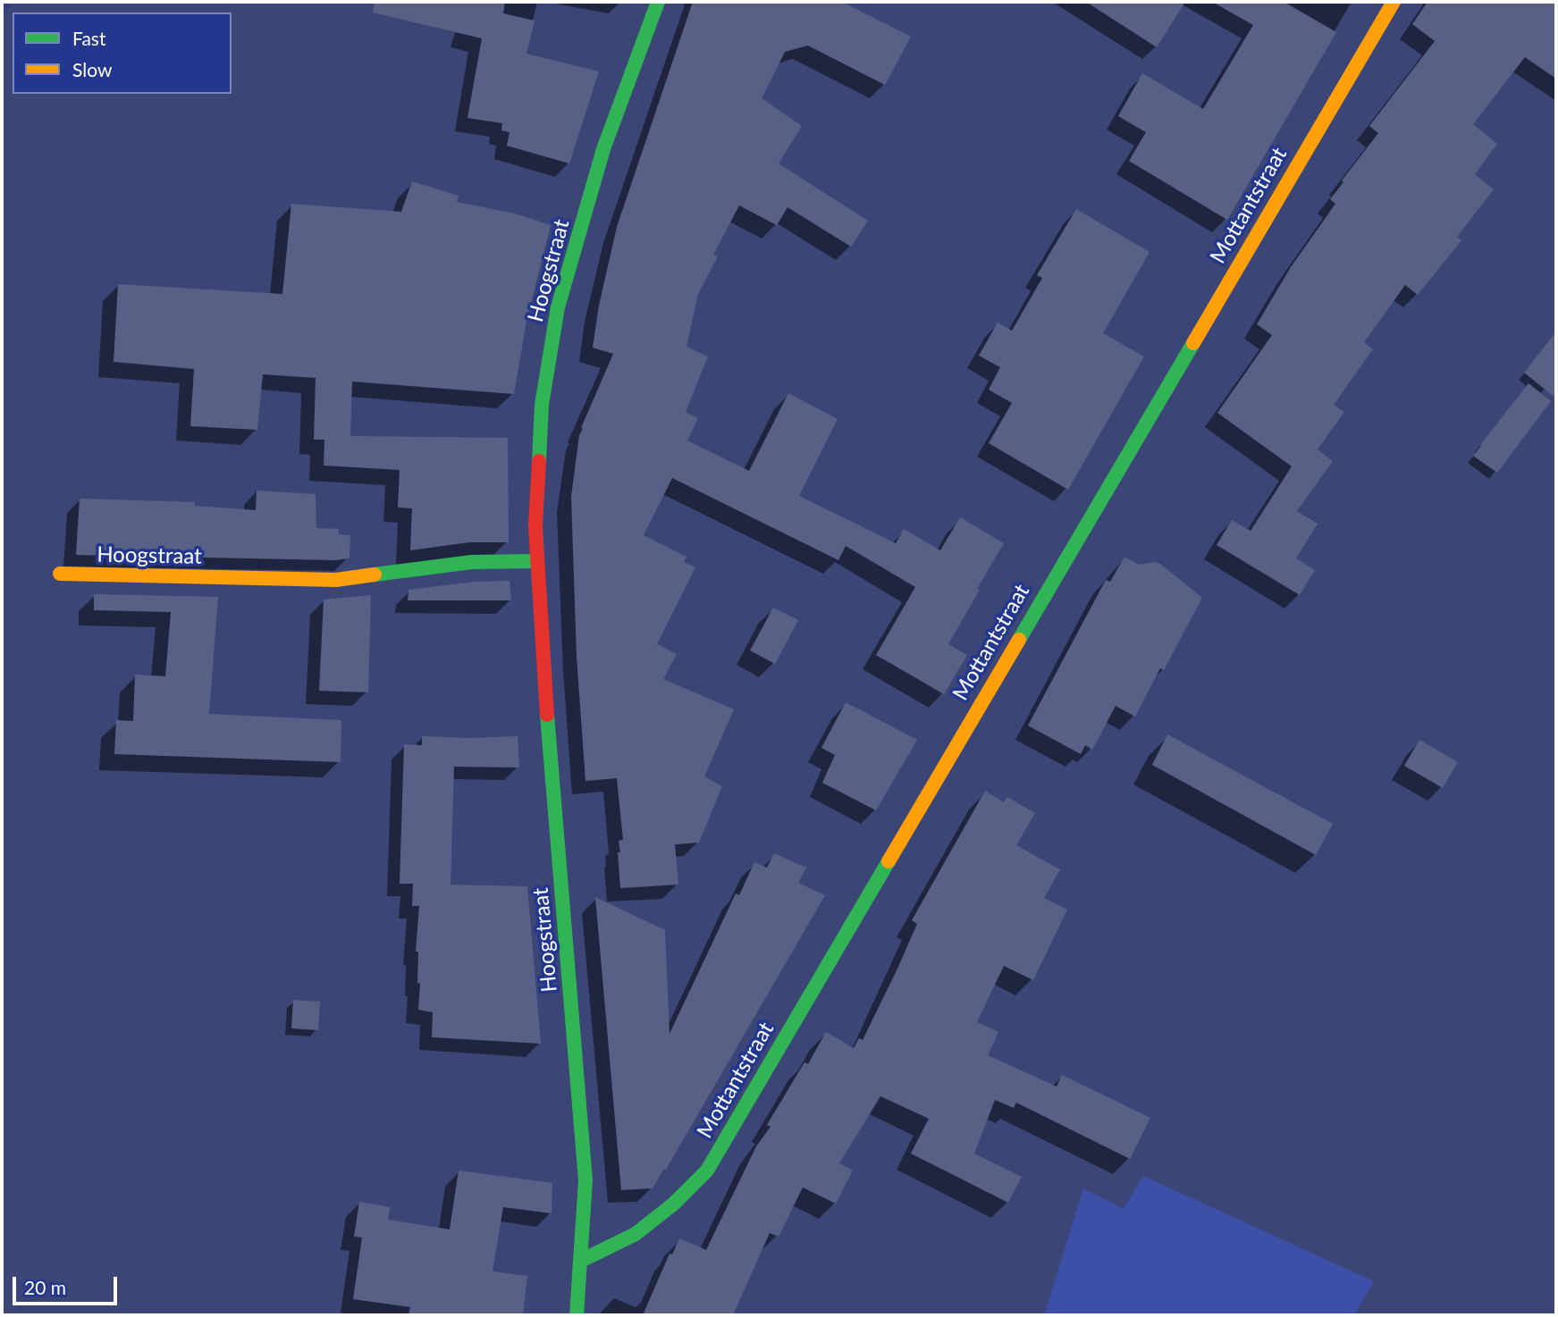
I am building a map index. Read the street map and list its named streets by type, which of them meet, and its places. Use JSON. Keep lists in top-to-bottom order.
{
  "streets": {
    "street": ["Mottantstraat", "Hoogstraat"]
  },
  "crossings": [
    ["Mottantstraat", "Hoogstraat"]
  ],
  "legend": ["Fast", "Slow"],
  "scale_bar": "20 m"
}
